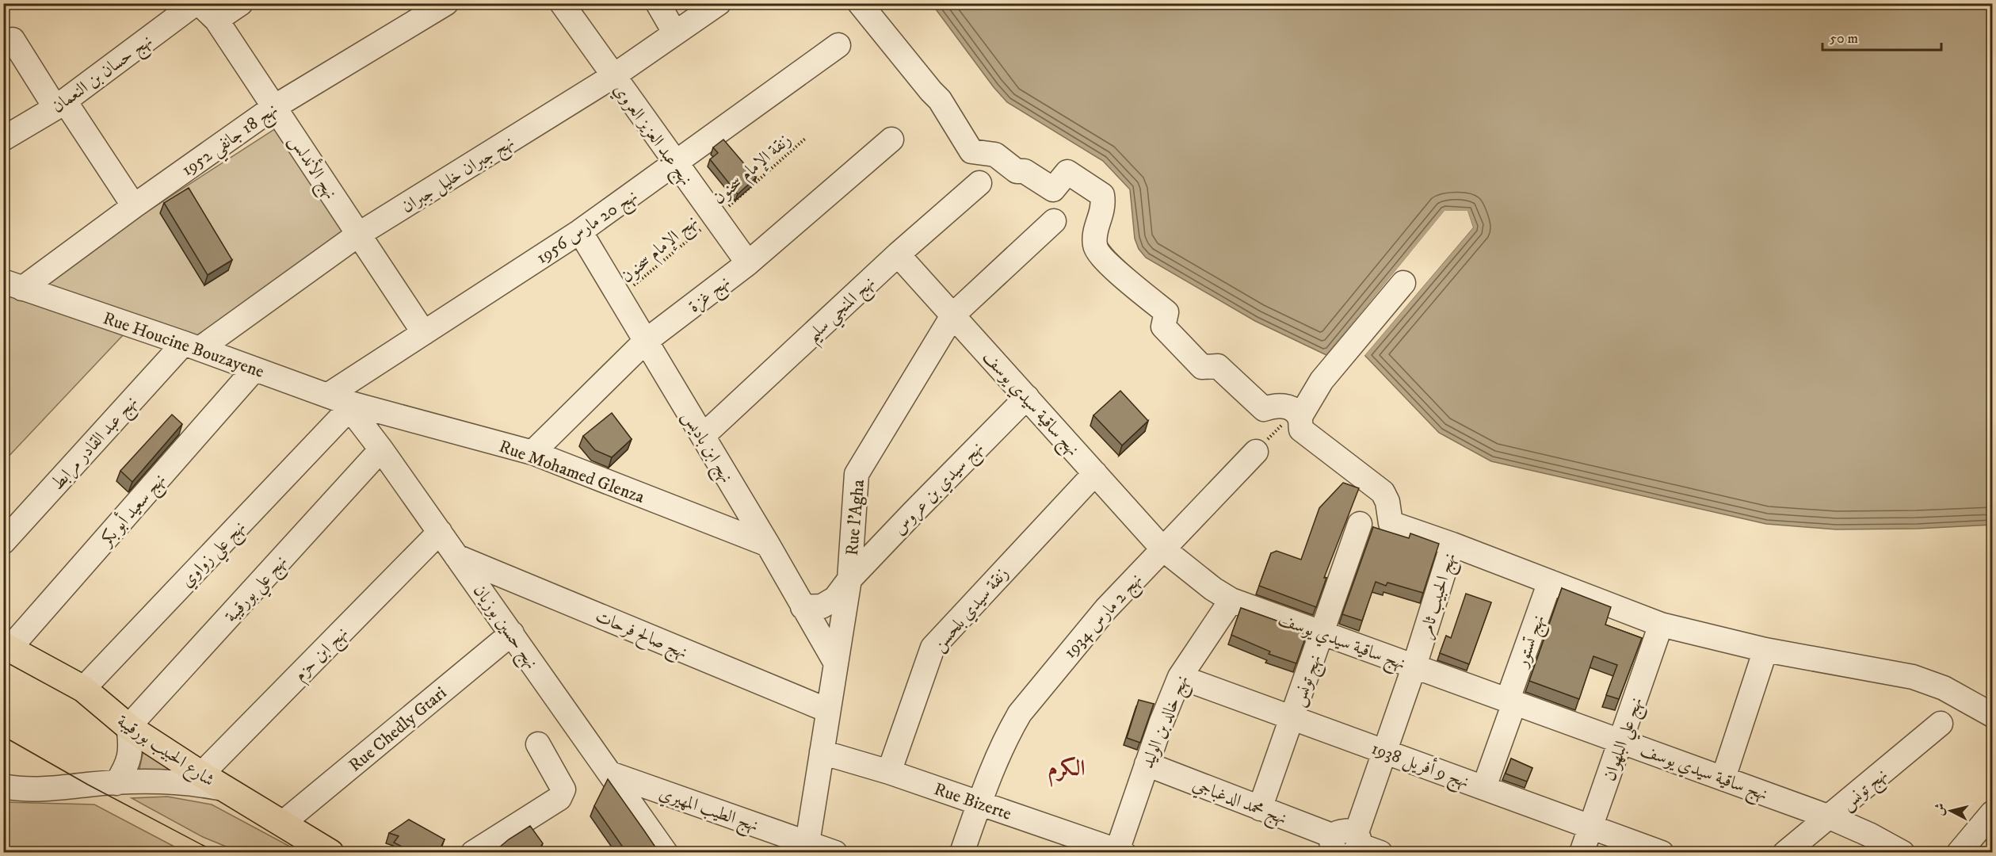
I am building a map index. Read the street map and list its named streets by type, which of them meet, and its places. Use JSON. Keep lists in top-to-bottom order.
{
  "streets": {
    "main road": ["شارع الحبيب بورقيبة"],
    "street": [
      "نهج حسان بن النعمان",
      "نهج عبد العزيز العروي",
      "نهج 18 جانفي 1952",
      "نهج الأندلس",
      "نهج جبران خليل جبران",
      "نهج 20 مارس 1956",
      "نهج غزة",
      "نهج المنجي سليم",
      "Rue Houcine Bouzayene",
      "نهج ساقية سيدي يوسف",
      "نهج عبد القادر مرابط",
      "نهج ابن باديس",
      "Rue Mohamed Glenza",
      "نهج سيدي بن عروس",
      "نهج سعيد أبو بكر",
      "Rue l'Agha",
      "نهج علي زواوي",
      "نهج علي بورقيبة",
      "نهج الحبيب ثامر",
      "زنقة سيدي بلحسن",
      "نهج 2 مارس 1934",
      "نهج حسين بوزيان",
      "نهج صالح فرحات",
      "نهج تستور",
      "نهج ابن حزم",
      "نهج تونس",
      "نهج خالد بن الوليد",
      "Rue Chedly Gtari",
      "نهج علي البلهوان",
      "نهج 9 أفريل 1938",
      "Rue Bizerte",
      "نهج محمد الدغباجي",
      "نهج الطيب المهيري"
    ],
    "path": ["زنقة الإمام سحنون", "نهج الإمام سحنون"]
  },
  "crossings": [
    ["نهج حسان بن النعمان", "نهج الأندلس"],
    ["نهج عبد العزيز العروي", "زنقة الإمام سحنون"],
    ["نهج عبد العزيز العروي", "نهج جبران خليل جبران"],
    ["نهج عبد العزيز العروي", "نهج 20 مارس 1956"],
    ["نهج عبد العزيز العروي", "نهج الإمام سحنون"],
    ["نهج عبد العزيز العروي", "نهج غزة"],
    ["نهج 18 جانفي 1952", "نهج الأندلس"],
    ["نهج 18 جانفي 1952", "Rue Houcine Bouzayene"],
    ["نهج الأندلس", "نهج جبران خليل جبران"],
    ["نهج الأندلس", "نهج 20 مارس 1956"],
    ["زنقة الإمام سحنون", "نهج الإمام سحنون"],
    ["نهج جبران خليل جبران", "Rue Houcine Bouzayene"],
    ["نهج جبران خليل جبران", "نهج عبد القادر مرابط"],
    ["نهج 20 مارس 1956", "Rue Houcine Bouzayene"],
    ["نهج 20 مارس 1956", "نهج ابن باديس"],
    ["نهج 20 مارس 1956", "Rue Mohamed Glenza"],
    ["نهج 20 مارس 1956", "نهج علي زواوي"],
    ["نهج 20 مارس 1956", "نهج حسين بوزيان"],
    ["نهج الإمام سحنون", "نهج ابن باديس"],
    ["نهج غزة", "نهج ابن باديس"],
    ["نهج غزة", "Rue Mohamed Glenza"],
    ["نهج المنجي سليم", "نهج ساقية سيدي يوسف"],
    ["نهج المنجي سليم", "نهج ابن باديس"],
    ["Rue Houcine Bouzayene", "نهج عبد القادر مرابط"],
    ["Rue Houcine Bouzayene", "Rue Mohamed Glenza"],
    ["Rue Houcine Bouzayene", "نهج سعيد أبو بكر"],
    ["Rue Houcine Bouzayene", "نهج علي زواوي"],
    ["Rue Houcine Bouzayene", "نهج حسين بوزيان"],
    ["نهج ساقية سيدي يوسف", "نهج سيدي بن عروس"],
    ["نهج ساقية سيدي يوسف", "Rue l'Agha"],
    ["نهج ساقية سيدي يوسف", "نهج الحبيب ثامر"],
    ["نهج ساقية سيدي يوسف", "زنقة سيدي بلحسن"],
    ["نهج ساقية سيدي يوسف", "نهج 2 مارس 1934"],
    ["نهج ساقية سيدي يوسف", "نهج تستور"],
    ["نهج ساقية سيدي يوسف", "نهج تونس"],
    ["نهج ساقية سيدي يوسف", "نهج خالد بن الوليد"],
    ["نهج ساقية سيدي يوسف", "نهج علي البلهوان"],
    ["نهج ابن باديس", "Rue Mohamed Glenza"],
    ["نهج ابن باديس", "نهج سيدي بن عروس"],
    ["نهج ابن باديس", "Rue l'Agha"],
    ["Rue Mohamed Glenza", "نهج علي زواوي"],
    ["Rue Mohamed Glenza", "نهج حسين بوزيان"],
    ["نهج سيدي بن عروس", "Rue l'Agha"],
    ["نهج سعيد أبو بكر", "شارع الحبيب بورقيبة"],
    ["Rue l'Agha", "نهج صالح فرحات"],
    ["Rue l'Agha", "Rue Bizerte"],
    ["Rue l'Agha", "نهج الطيب المهيري"],
    ["نهج علي زواوي", "نهج حسين بوزيان"],
    ["نهج علي زواوي", "شارع الحبيب بورقيبة"],
    ["نهج علي بورقيبة", "نهج حسين بوزيان"],
    ["نهج علي بورقيبة", "شارع الحبيب بورقيبة"],
    ["نهج الحبيب ثامر", "نهج 9 أفريل 1938"],
    ["نهج الحبيب ثامر", "نهج محمد الدغباجي"],
    ["زنقة سيدي بلحسن", "Rue Bizerte"],
    ["نهج 2 مارس 1934", "Rue Bizerte"],
    ["نهج حسين بوزيان", "نهج صالح فرحات"],
    ["نهج حسين بوزيان", "نهج ابن حزم"],
    ["نهج حسين بوزيان", "Rue Chedly Gtari"],
    ["نهج حسين بوزيان", "نهج الطيب المهيري"],
    ["نهج تستور", "نهج 9 أفريل 1938"],
    ["نهج ابن حزم", "شارع الحبيب بورقيبة"],
    ["نهج تونس", "نهج 9 أفريل 1938"],
    ["نهج تونس", "نهج محمد الدغباجي"],
    ["نهج خالد بن الوليد", "نهج 9 أفريل 1938"],
    ["نهج خالد بن الوليد", "Rue Bizerte"],
    ["نهج خالد بن الوليد", "نهج محمد الدغباجي"],
    ["Rue Chedly Gtari", "شارع الحبيب بورقيبة"],
    ["نهج علي البلهوان", "نهج 9 أفريل 1938"]
  ],
  "districts": ["الكرم"],
  "scale_bar": "50 m",
  "north": "left"
}
